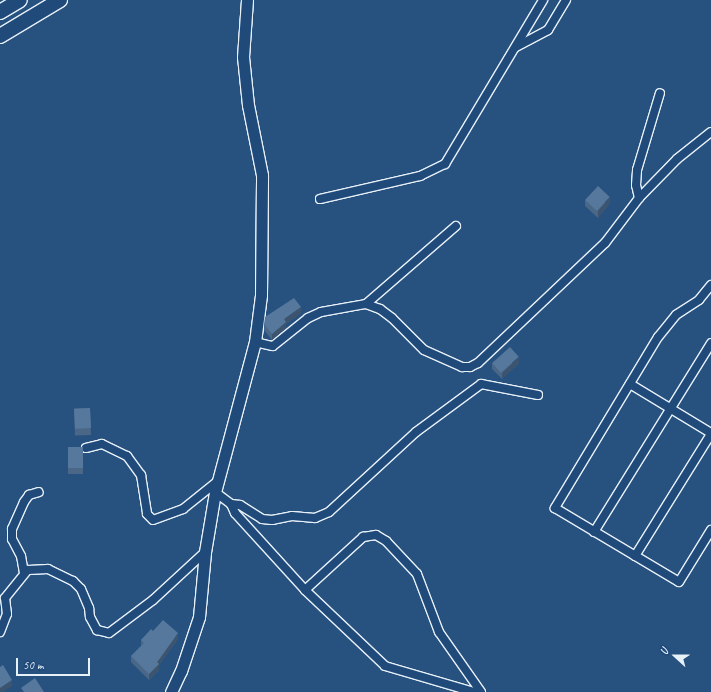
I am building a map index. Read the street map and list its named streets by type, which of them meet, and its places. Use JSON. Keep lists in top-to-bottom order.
{
  "scale_bar": "50 m",
  "north": "left"
}
